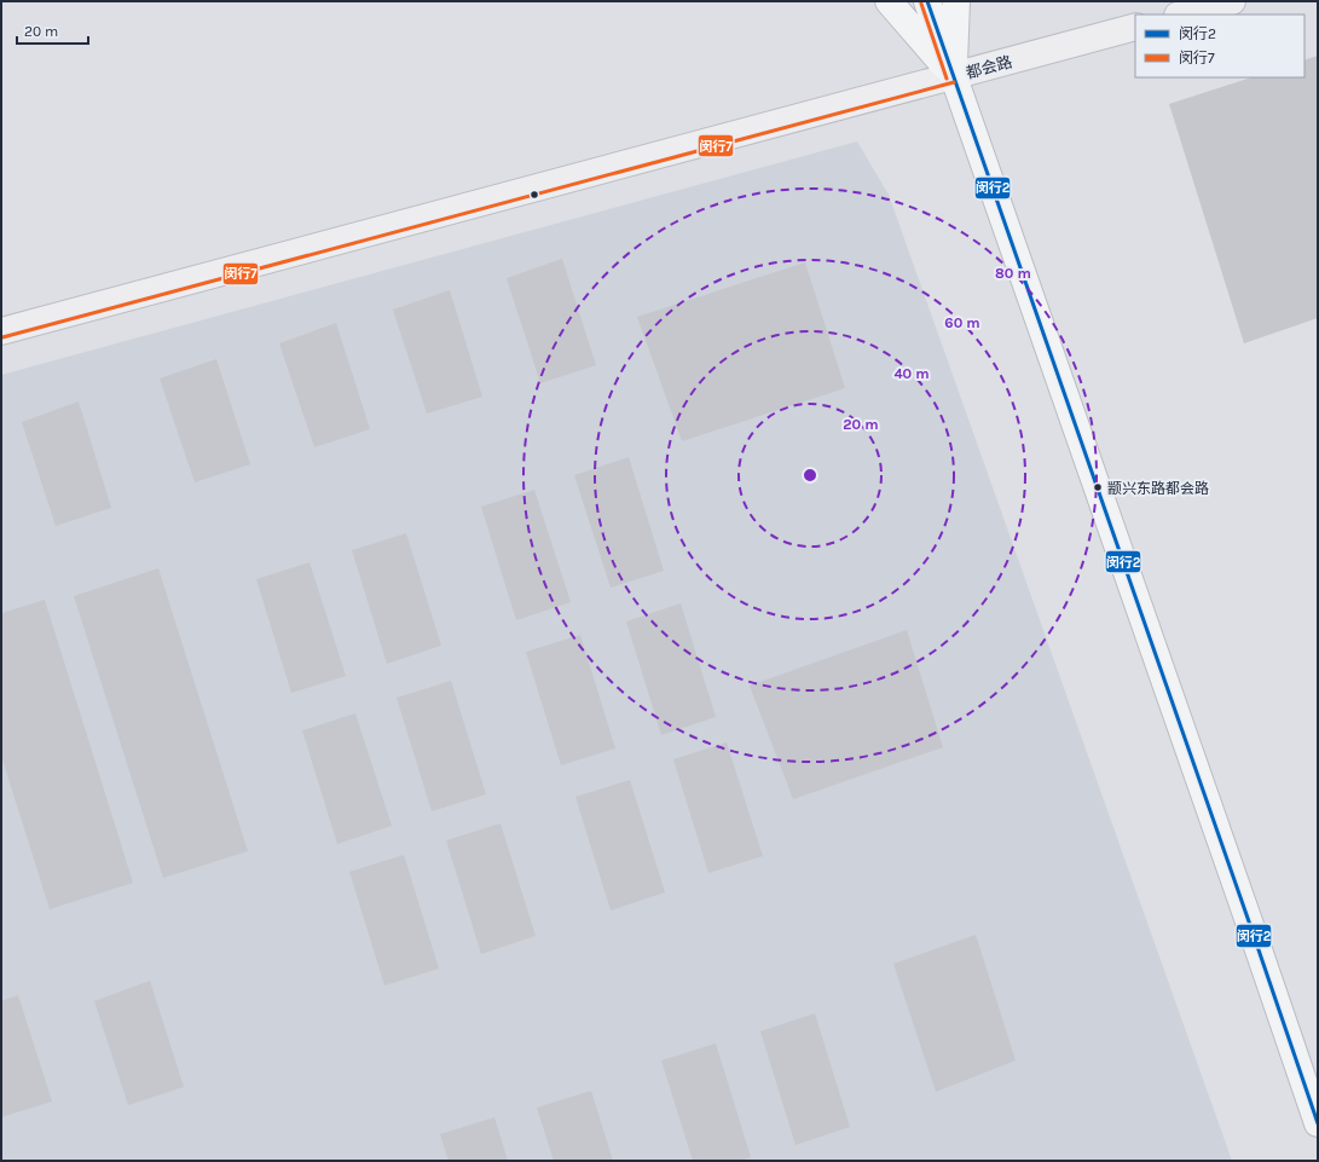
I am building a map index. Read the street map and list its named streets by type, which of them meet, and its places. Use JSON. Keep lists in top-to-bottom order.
{
  "streets": {
    "street": ["都会路"]
  },
  "places": ["颛兴东路都会路"],
  "lines": ["transit line 闵行2", "transit line 闵行7"],
  "legend": ["闵行2", "闵行7"],
  "scale_bar": "20 m",
  "rings": [
    "80 m",
    "60 m",
    "40 m",
    "20 m"
  ]
}
